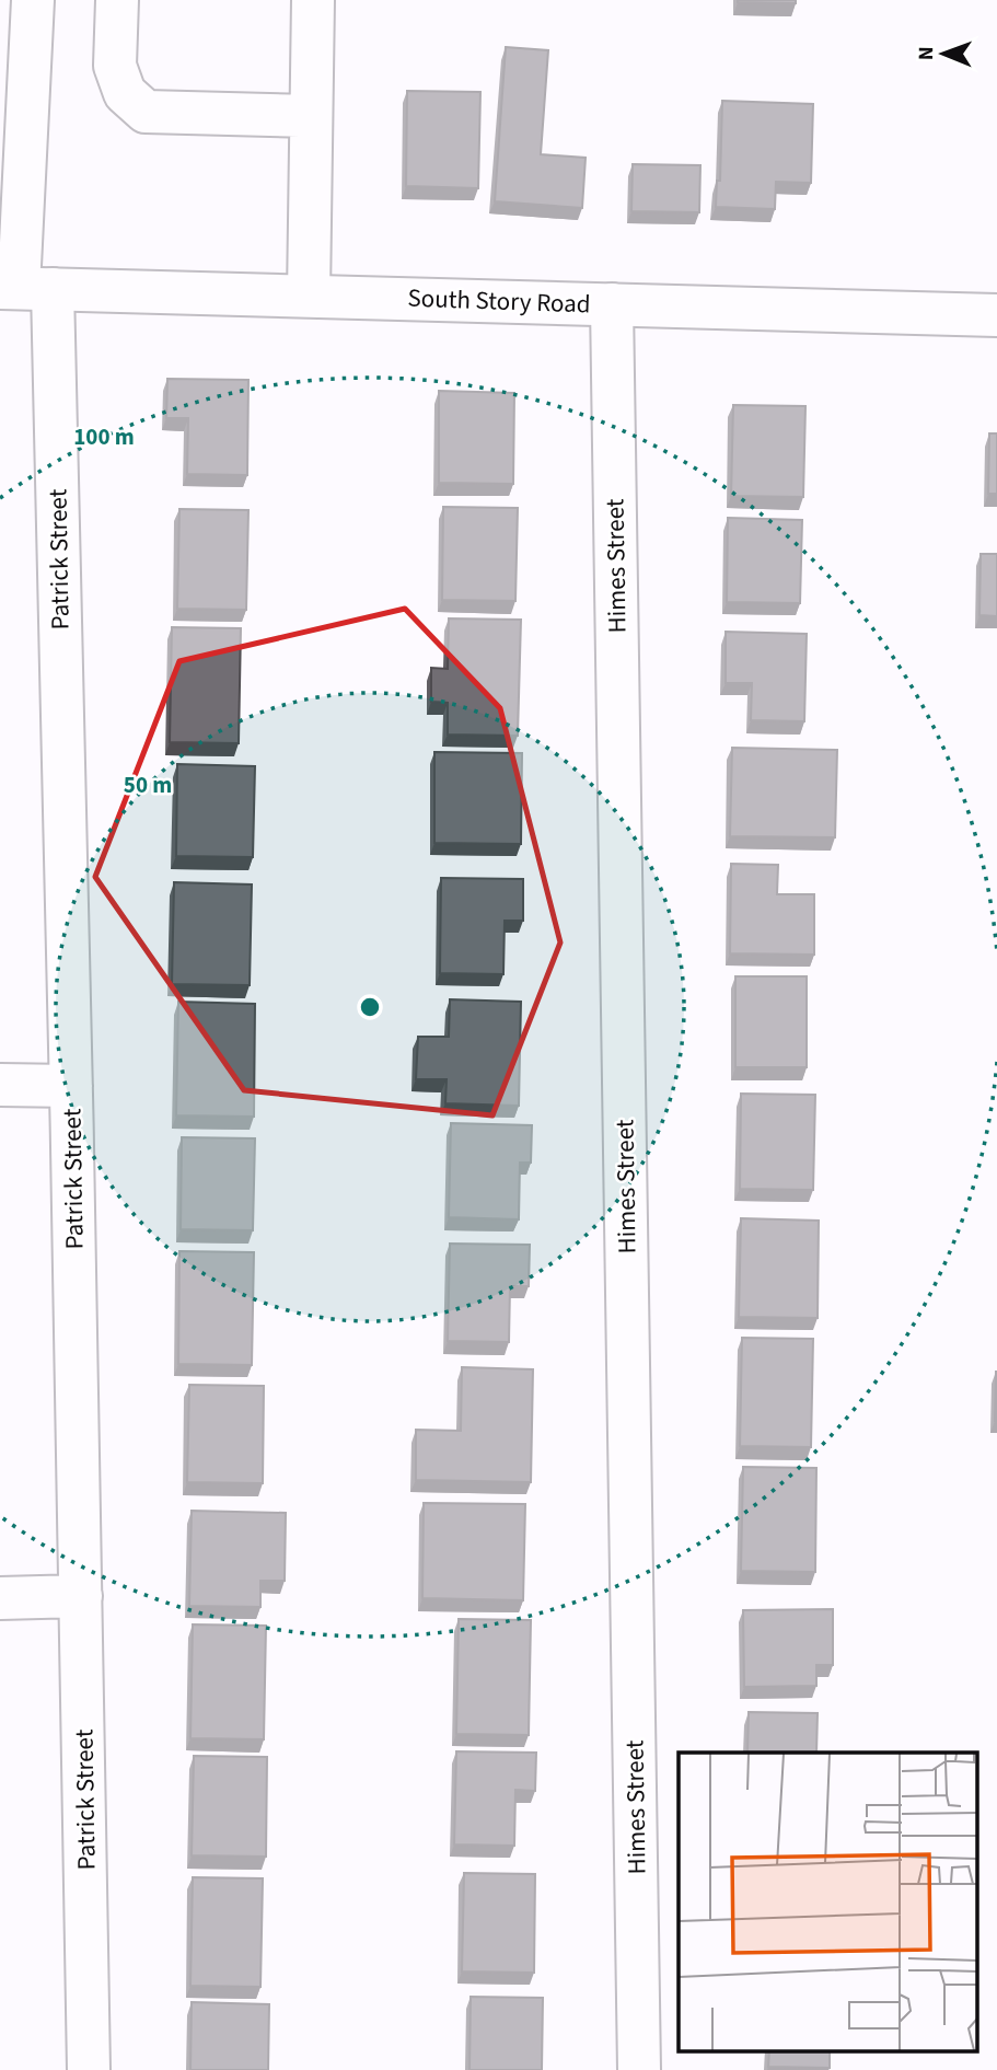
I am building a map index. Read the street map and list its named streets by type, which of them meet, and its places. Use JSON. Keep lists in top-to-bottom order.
{
  "streets": {
    "street": ["South Story Road", "Patrick Street", "Himes Street"]
  },
  "crossings": [
    ["South Story Road", "Patrick Street"],
    ["South Story Road", "Himes Street"]
  ],
  "north": "left",
  "rings": ["100 m", "50 m"]
}
